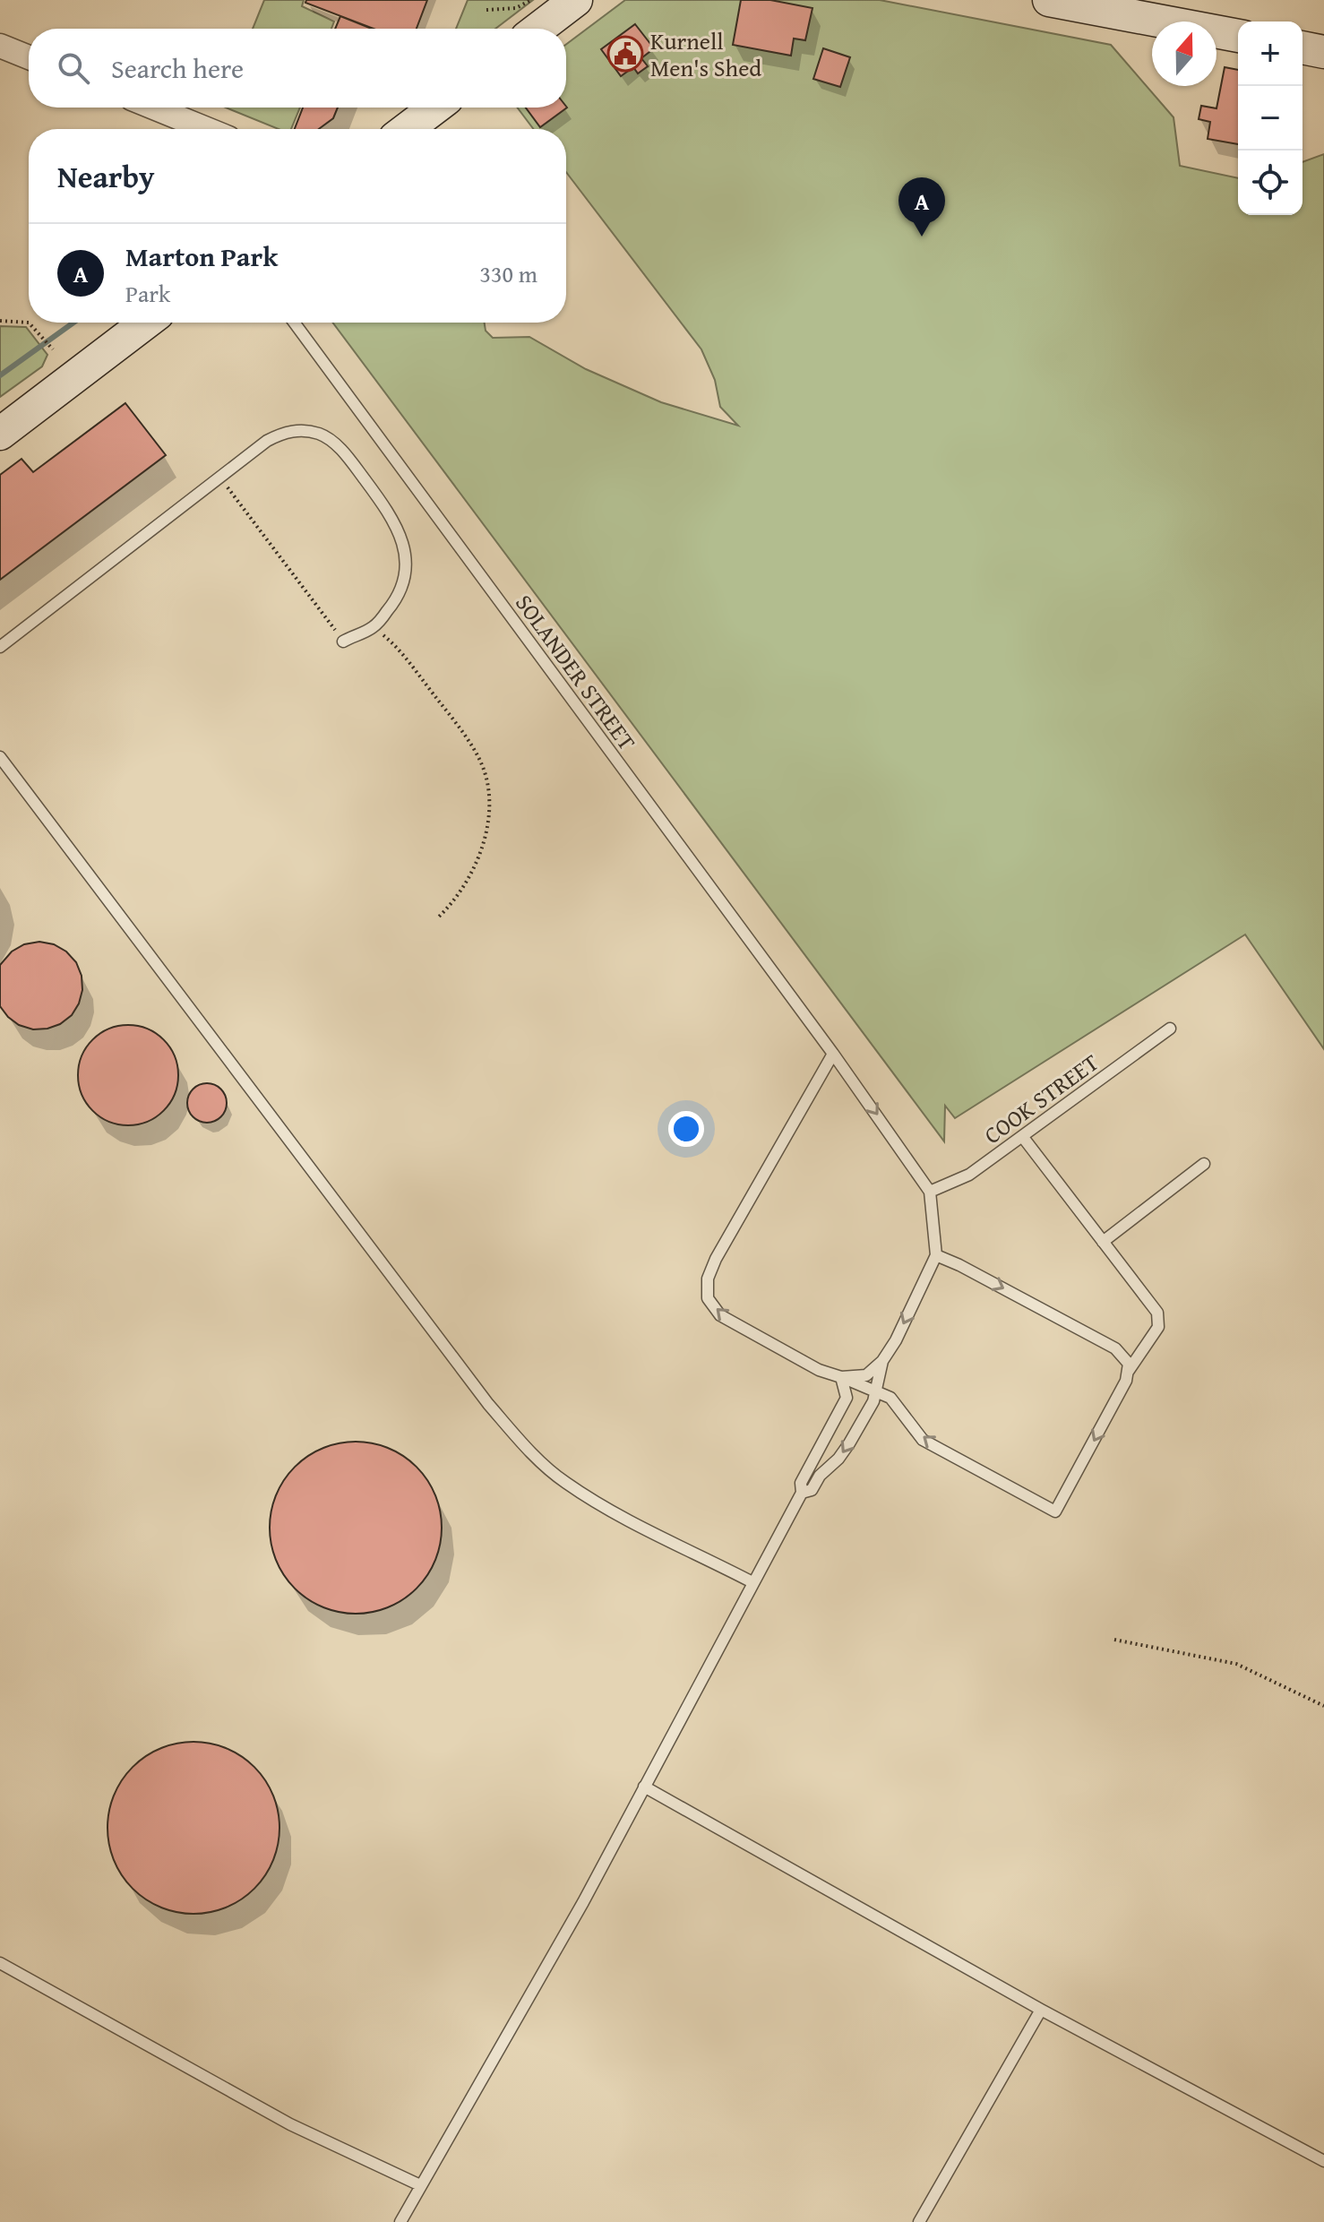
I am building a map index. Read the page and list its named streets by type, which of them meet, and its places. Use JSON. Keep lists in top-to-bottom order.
{
  "streets": {
    "lane": ["SOLANDER STREET", "COOK STREET"]
  },
  "crossings": [
    ["SOLANDER STREET", "COOK STREET"]
  ],
  "places": {
    "public building": ["Kurnell Men's Shed"]
  },
  "north": "top",
  "page": {
    "map_buttons": ["+", "−"],
    "search": "Search here",
    "heading": "Nearby",
    "pins": "A",
    "list": [
      {
        "mark": "A",
        "name": "Marton Park",
        "note": "Park",
        "value": "330 m"
      }
    ]
  }
}
